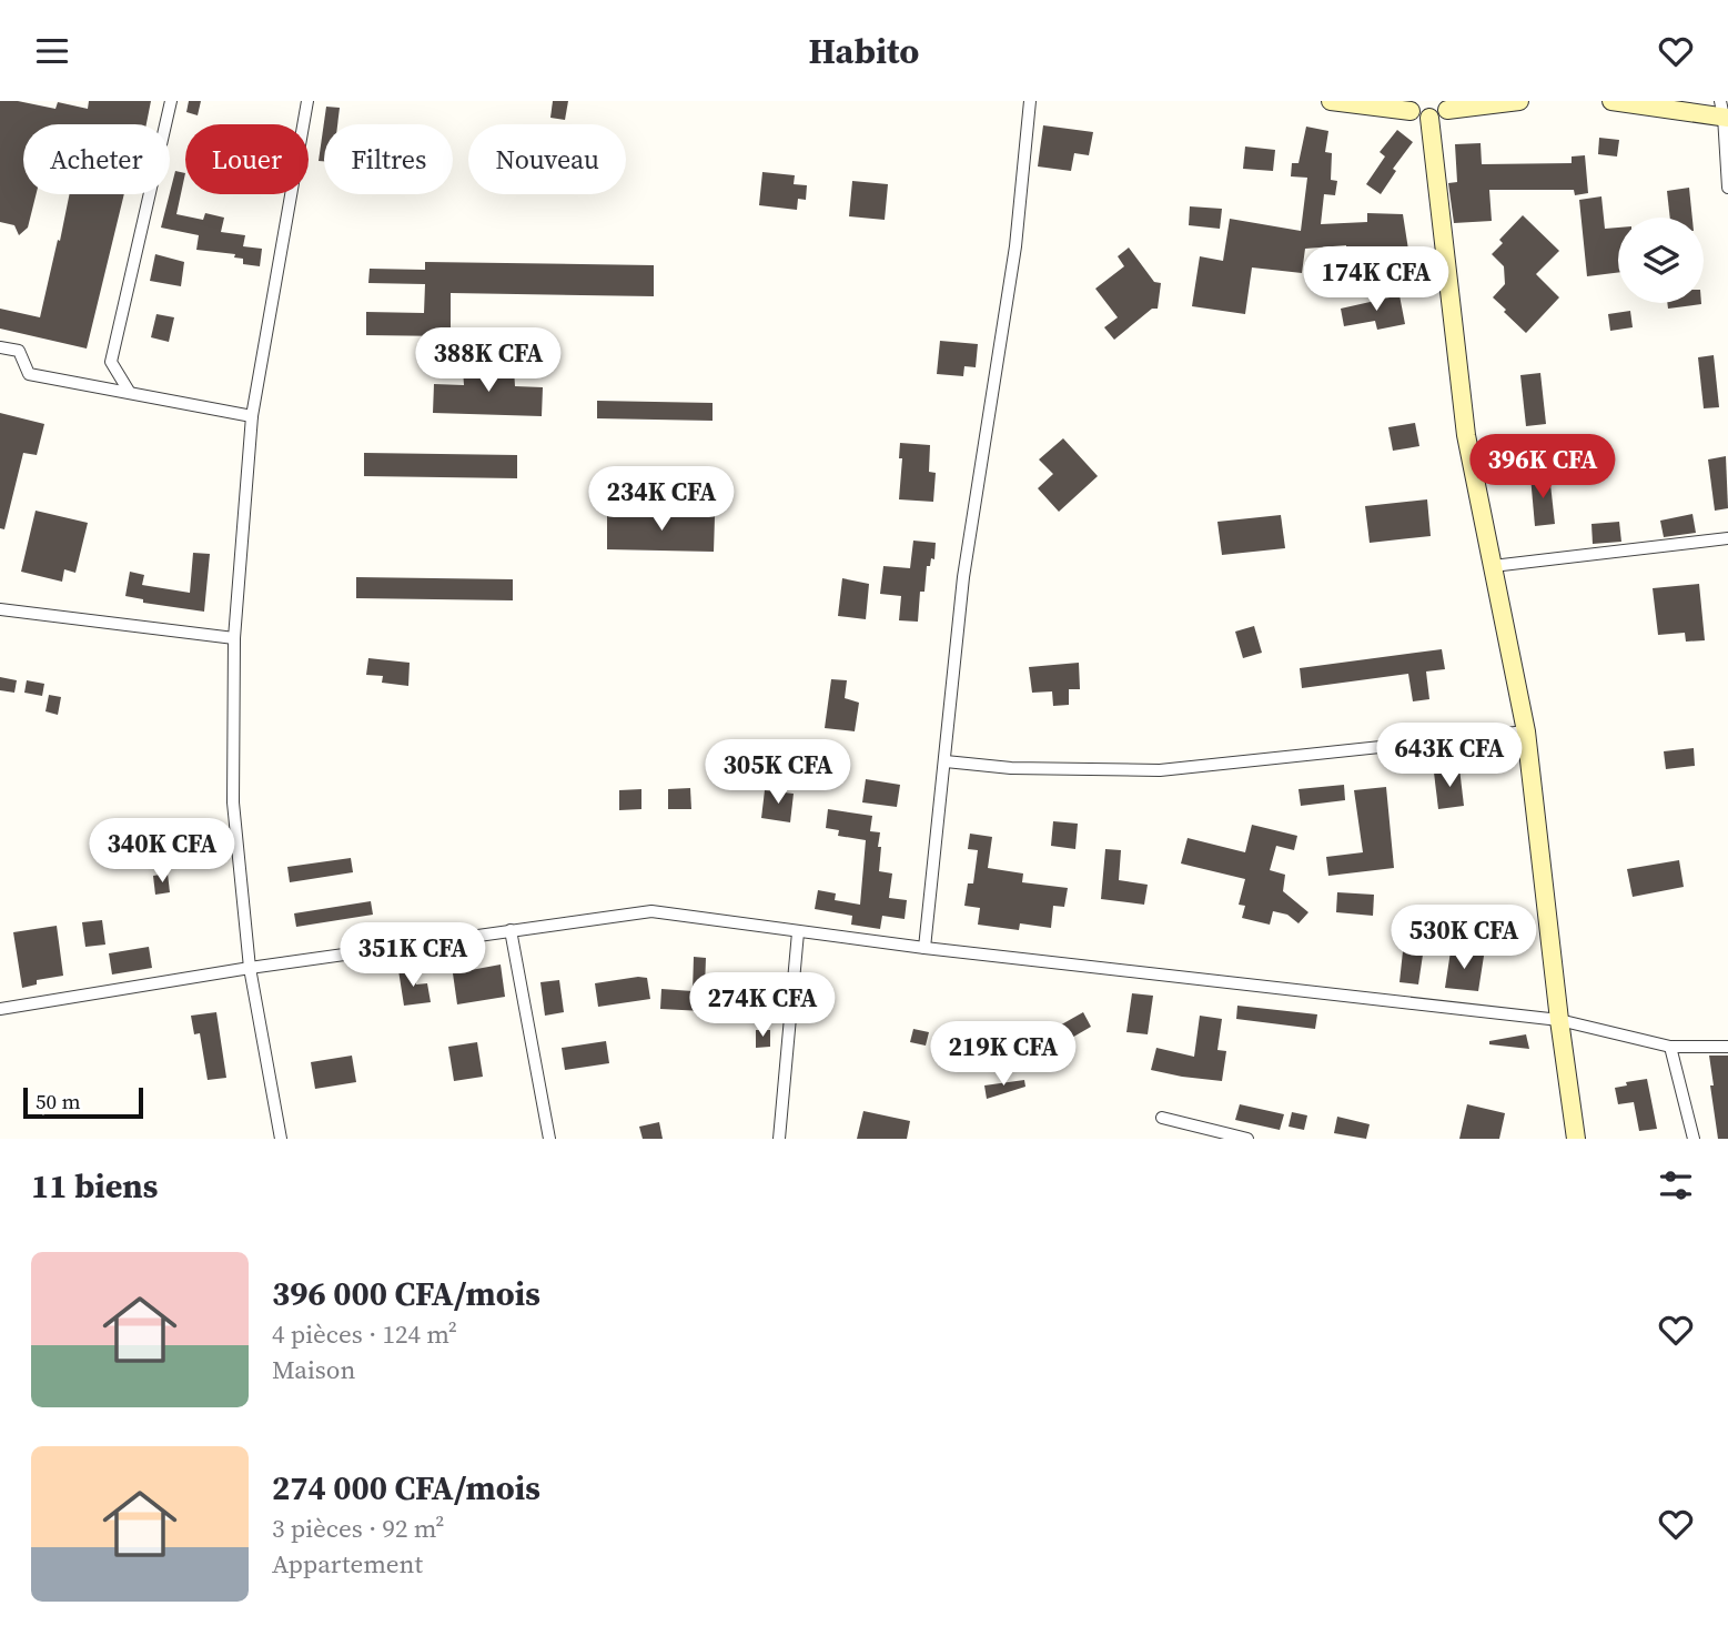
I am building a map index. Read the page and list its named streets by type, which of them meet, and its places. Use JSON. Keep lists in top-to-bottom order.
{
  "scale_bar": "50 m",
  "page": {
    "header": "Habito",
    "chip": [
      "Acheter",
      "Louer",
      "Filtres",
      "Nouveau"
    ],
    "price": [
      "174K CFA",
      "388K CFA",
      "396K CFA",
      "234K CFA",
      "643K CFA",
      "305K CFA",
      "340K CFA",
      "530K CFA",
      "351K CFA",
      "274K CFA",
      "219K CFA"
    ],
    "scale": "50 m",
    "heading": "11 biens",
    "list": [
      {
        "name": "396 000 CFA/mois",
        "note": "4 pièces · 124 m² · Maison"
      },
      {
        "name": "274 000 CFA/mois",
        "note": "3 pièces · 92 m² · Appartement"
      }
    ]
  }
}
